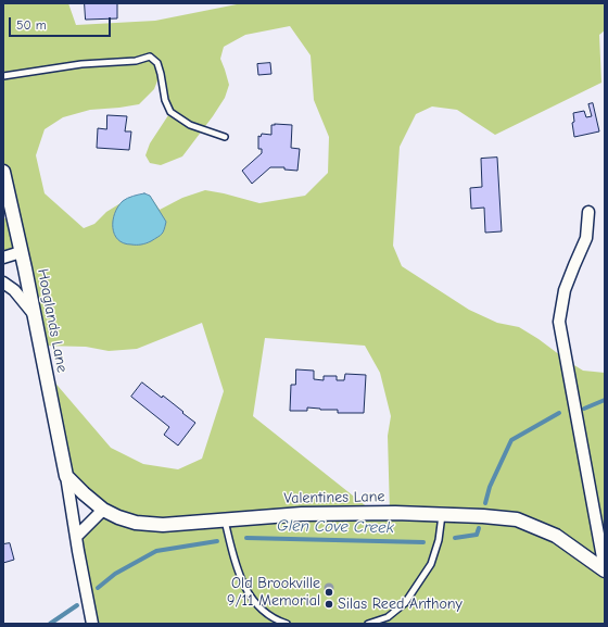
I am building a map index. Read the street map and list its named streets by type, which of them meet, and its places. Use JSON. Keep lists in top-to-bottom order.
{
  "streets": {
    "street": ["Hoaglands Lane", "Valentines Lane"]
  },
  "crossings": [
    ["Hoaglands Lane", "Valentines Lane"]
  ],
  "water": ["Glen Cove Creek"],
  "places": ["Old Brookville 9/11 Memorial", "Silas Reed Anthony"],
  "scale_bar": "50 m"
}
